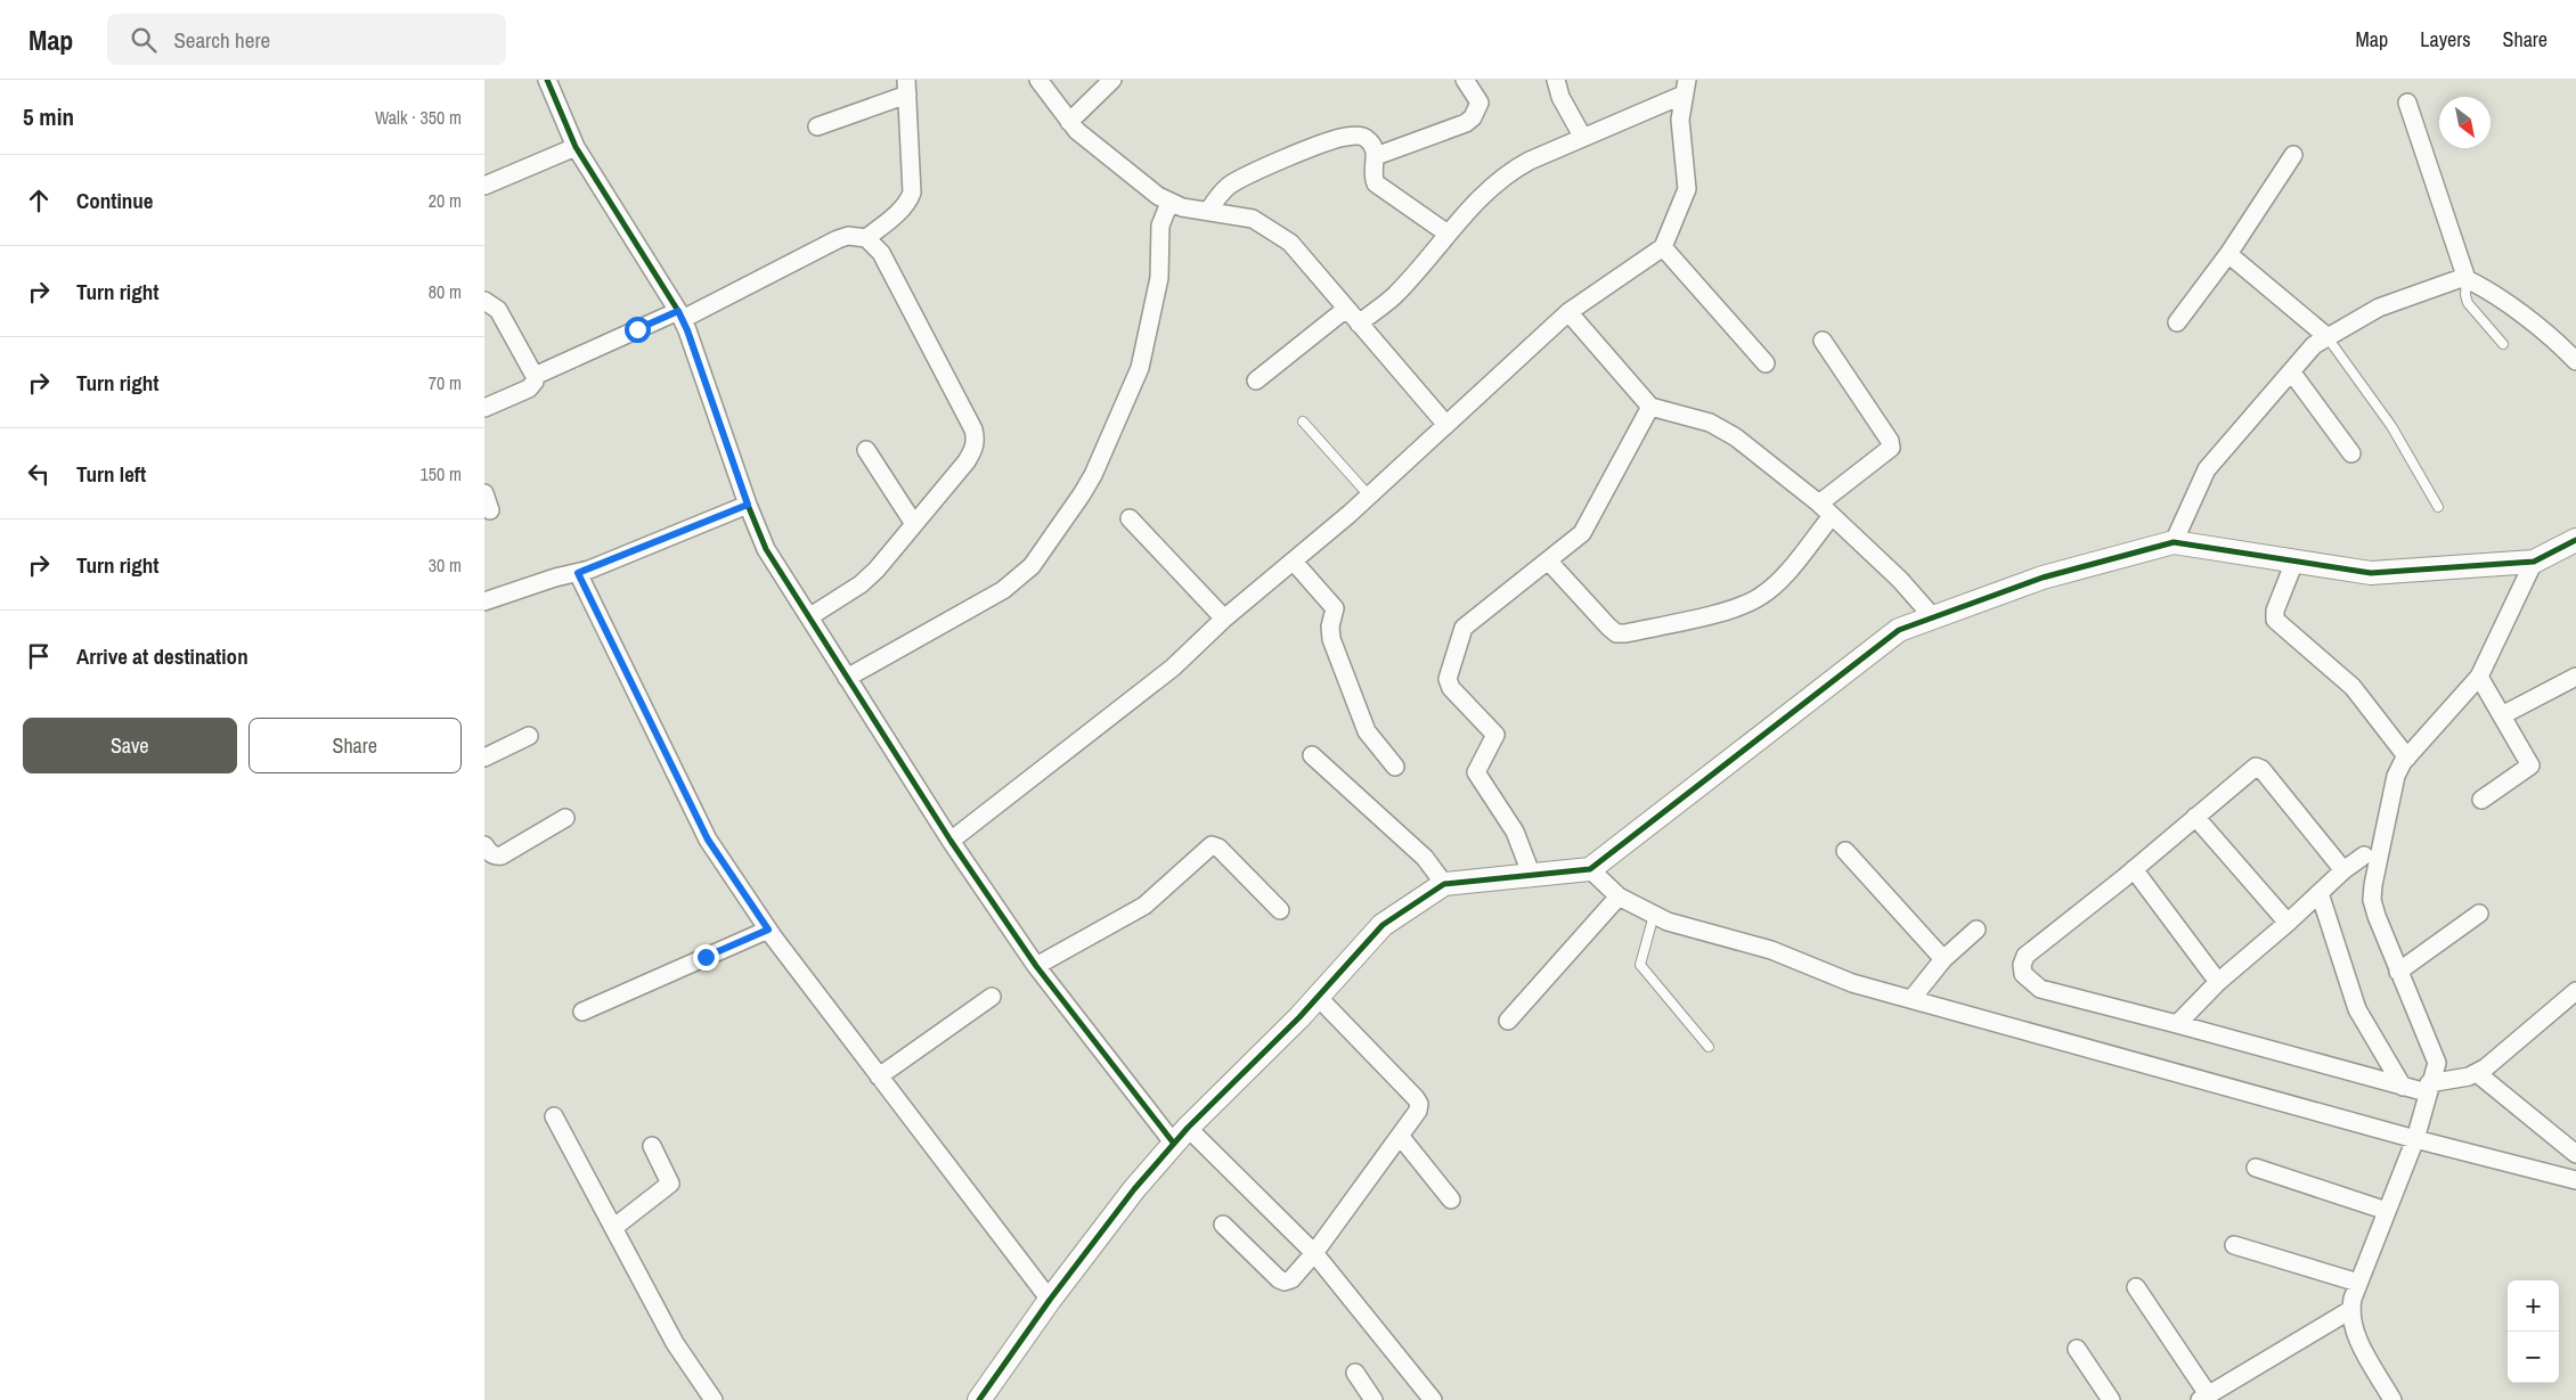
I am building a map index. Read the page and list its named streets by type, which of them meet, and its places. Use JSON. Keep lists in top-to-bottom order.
{
  "north": "bottom right",
  "page": {
    "header": "Map",
    "search": "Search here",
    "nav": ["Map", "Layers", "Share"],
    "heading": ["5 min", "Walk · 350 m"],
    "list": [
      ["Continue", "20 m"],
      ["Turn right", "80 m"],
      ["Turn right", "70 m"],
      ["Turn left", "150 m"],
      ["Turn right", "30 m"],
      "Arrive at destination"
    ],
    "buttons": ["Save", "Share"],
    "map_buttons": ["+", "−"]
  }
}
